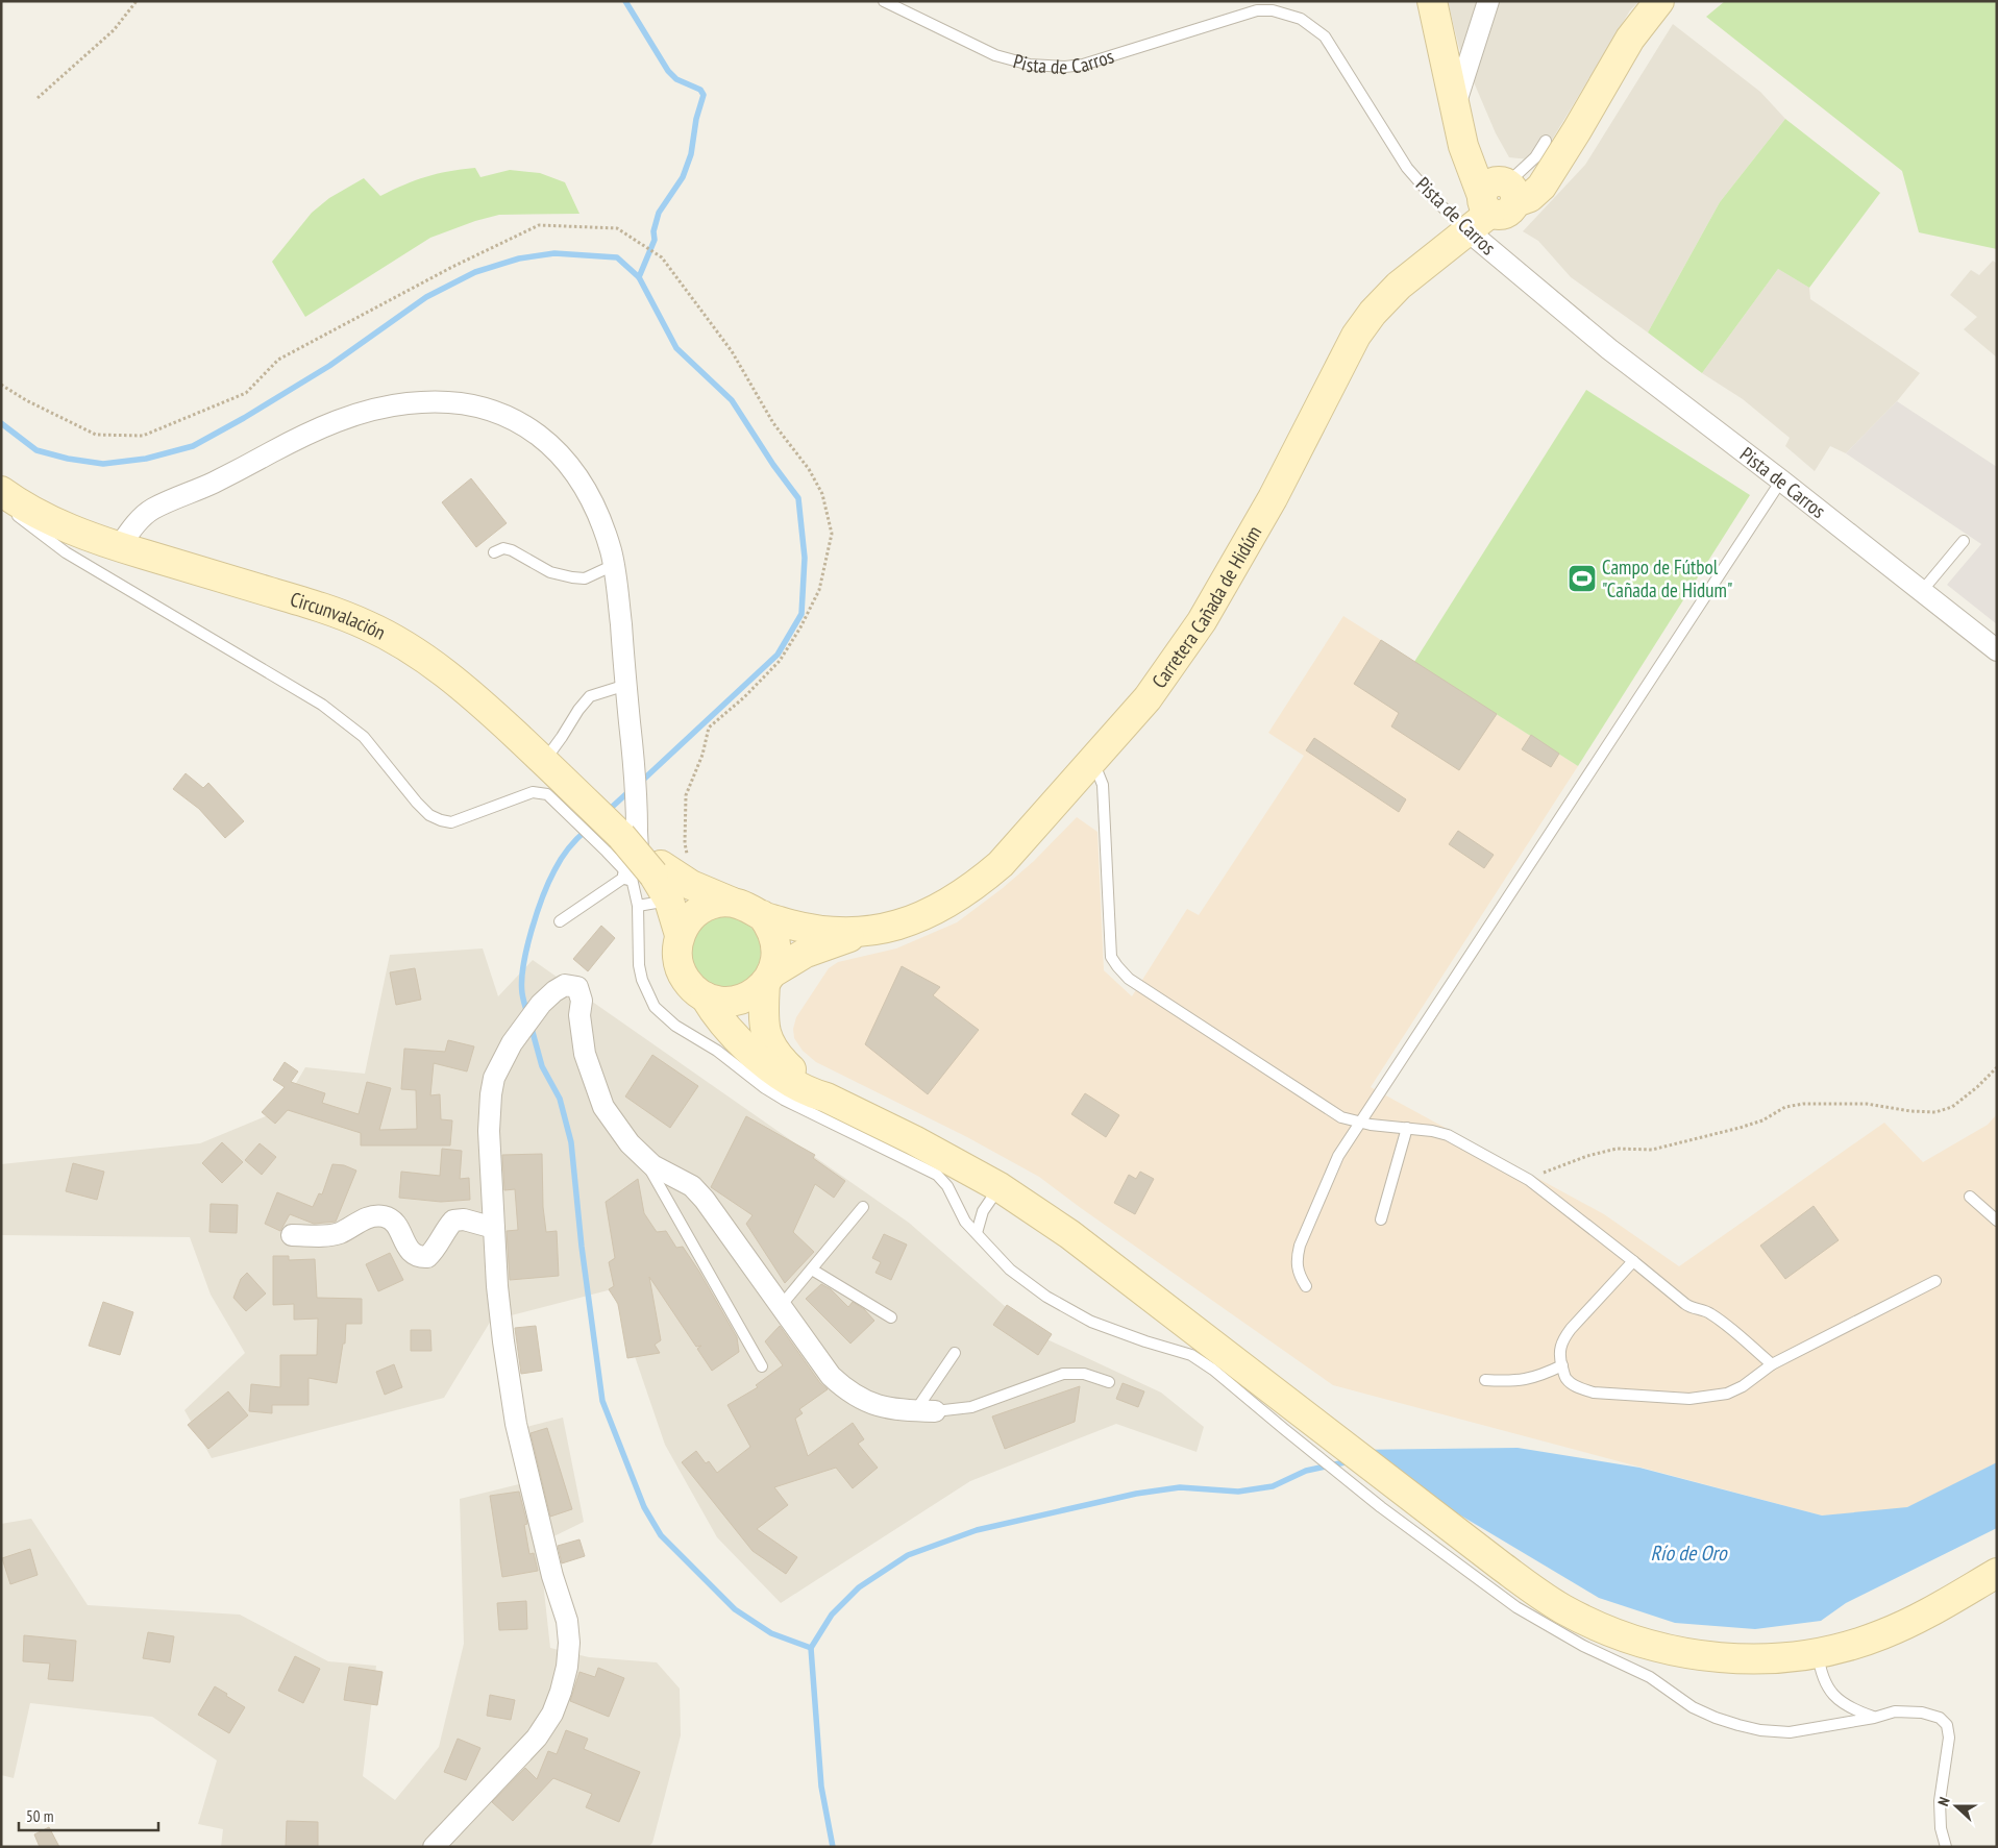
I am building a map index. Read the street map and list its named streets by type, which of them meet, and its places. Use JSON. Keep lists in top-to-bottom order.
{
  "streets": {
    "main road": ["Carretera Cañada de Hidúm", "Circunvalación"],
    "street": ["Pista de Carros"]
  },
  "crossings": [
    ["Pista de Carros", "Carretera Cañada de Hidúm"]
  ],
  "water": ["Río de Oro"],
  "places": {
    "sports": ["Campo de Fútbol \"Cañada de Hidum\""]
  },
  "scale_bar": "50 m",
  "north": "left"
}
